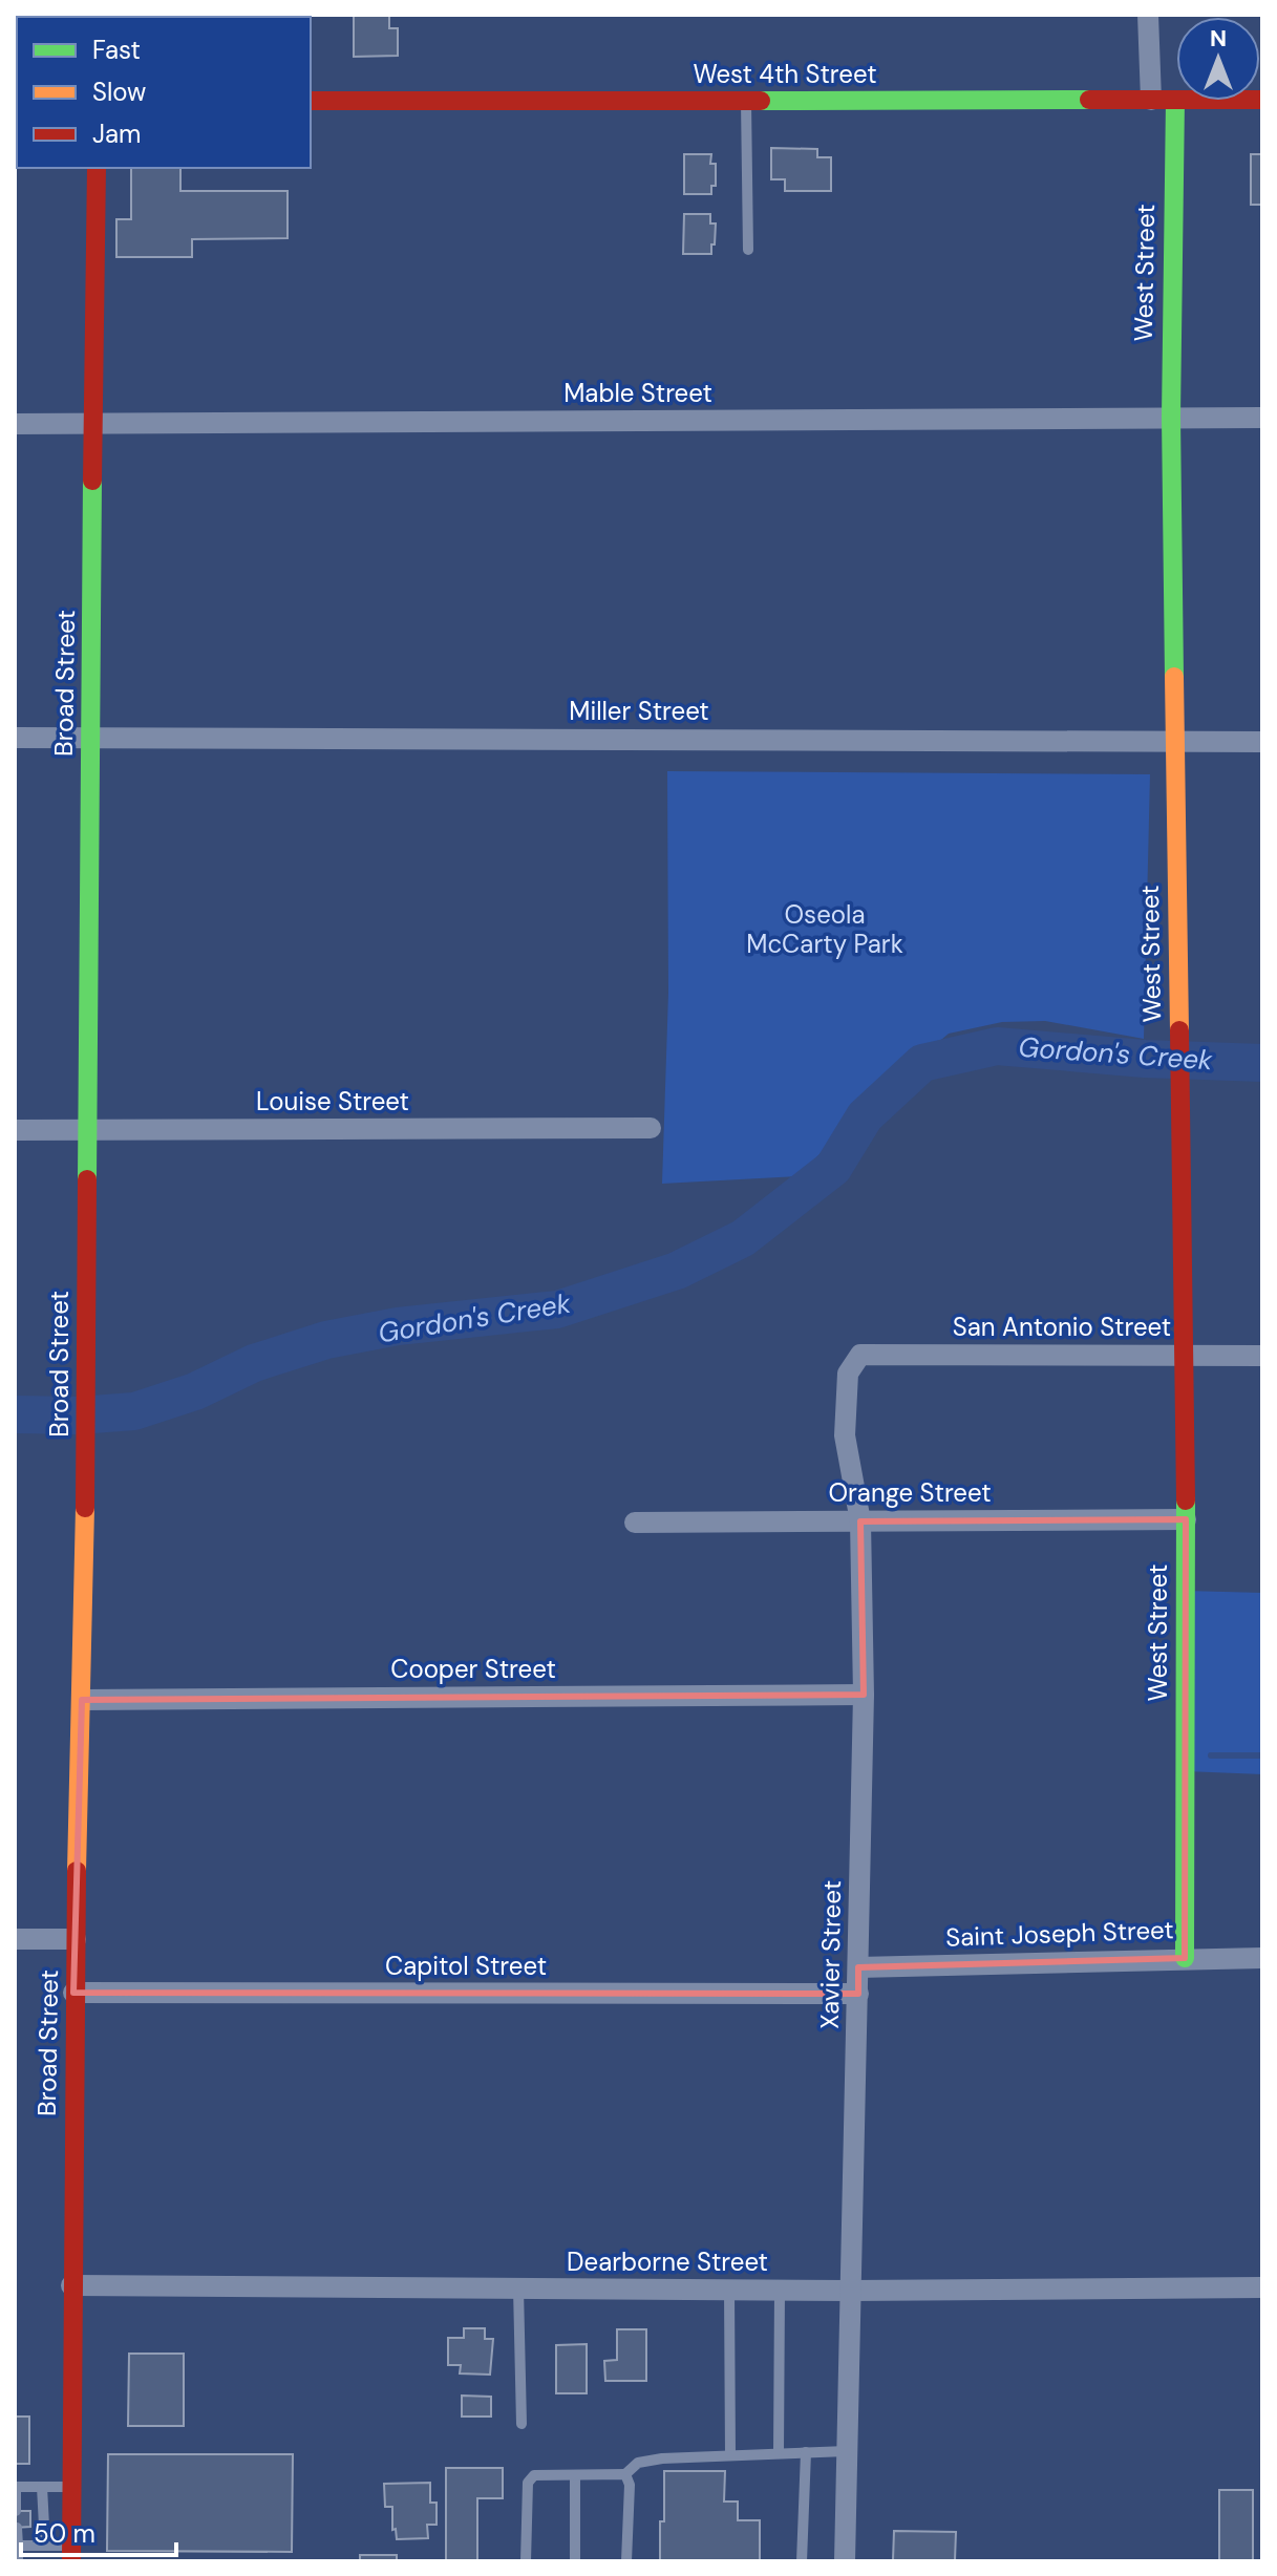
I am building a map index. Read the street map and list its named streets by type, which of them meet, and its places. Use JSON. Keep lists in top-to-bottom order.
{
  "streets": {
    "street": [
      "West 4th Street",
      "West Street",
      "Mable Street",
      "Broad Street",
      "Miller Street",
      "Louise Street",
      "San Antonio Street",
      "Orange Street",
      "Cooper Street",
      "Saint Joseph Street",
      "Xavier Street",
      "Capitol Street",
      "Dearborne Street"
    ]
  },
  "crossings": [
    ["West 4th Street", "West Street"],
    ["West Street", "Mable Street"],
    ["West Street", "Miller Street"],
    ["West Street", "San Antonio Street"],
    ["West Street", "Orange Street"],
    ["West Street", "Saint Joseph Street"],
    ["Mable Street", "Broad Street"],
    ["Broad Street", "Miller Street"],
    ["Broad Street", "Louise Street"],
    ["Broad Street", "Cooper Street"],
    ["Broad Street", "Capitol Street"],
    ["Broad Street", "Dearborne Street"],
    ["San Antonio Street", "Xavier Street"],
    ["Orange Street", "Xavier Street"],
    ["Cooper Street", "Xavier Street"],
    ["Saint Joseph Street", "Xavier Street"],
    ["Xavier Street", "Capitol Street"],
    ["Xavier Street", "Dearborne Street"]
  ],
  "water": ["Gordon's Creek"],
  "parks": ["Oseola McCarty Park"],
  "legend": ["Fast", "Slow", "Jam"],
  "scale_bar": "50 m",
  "north": "top"
}
